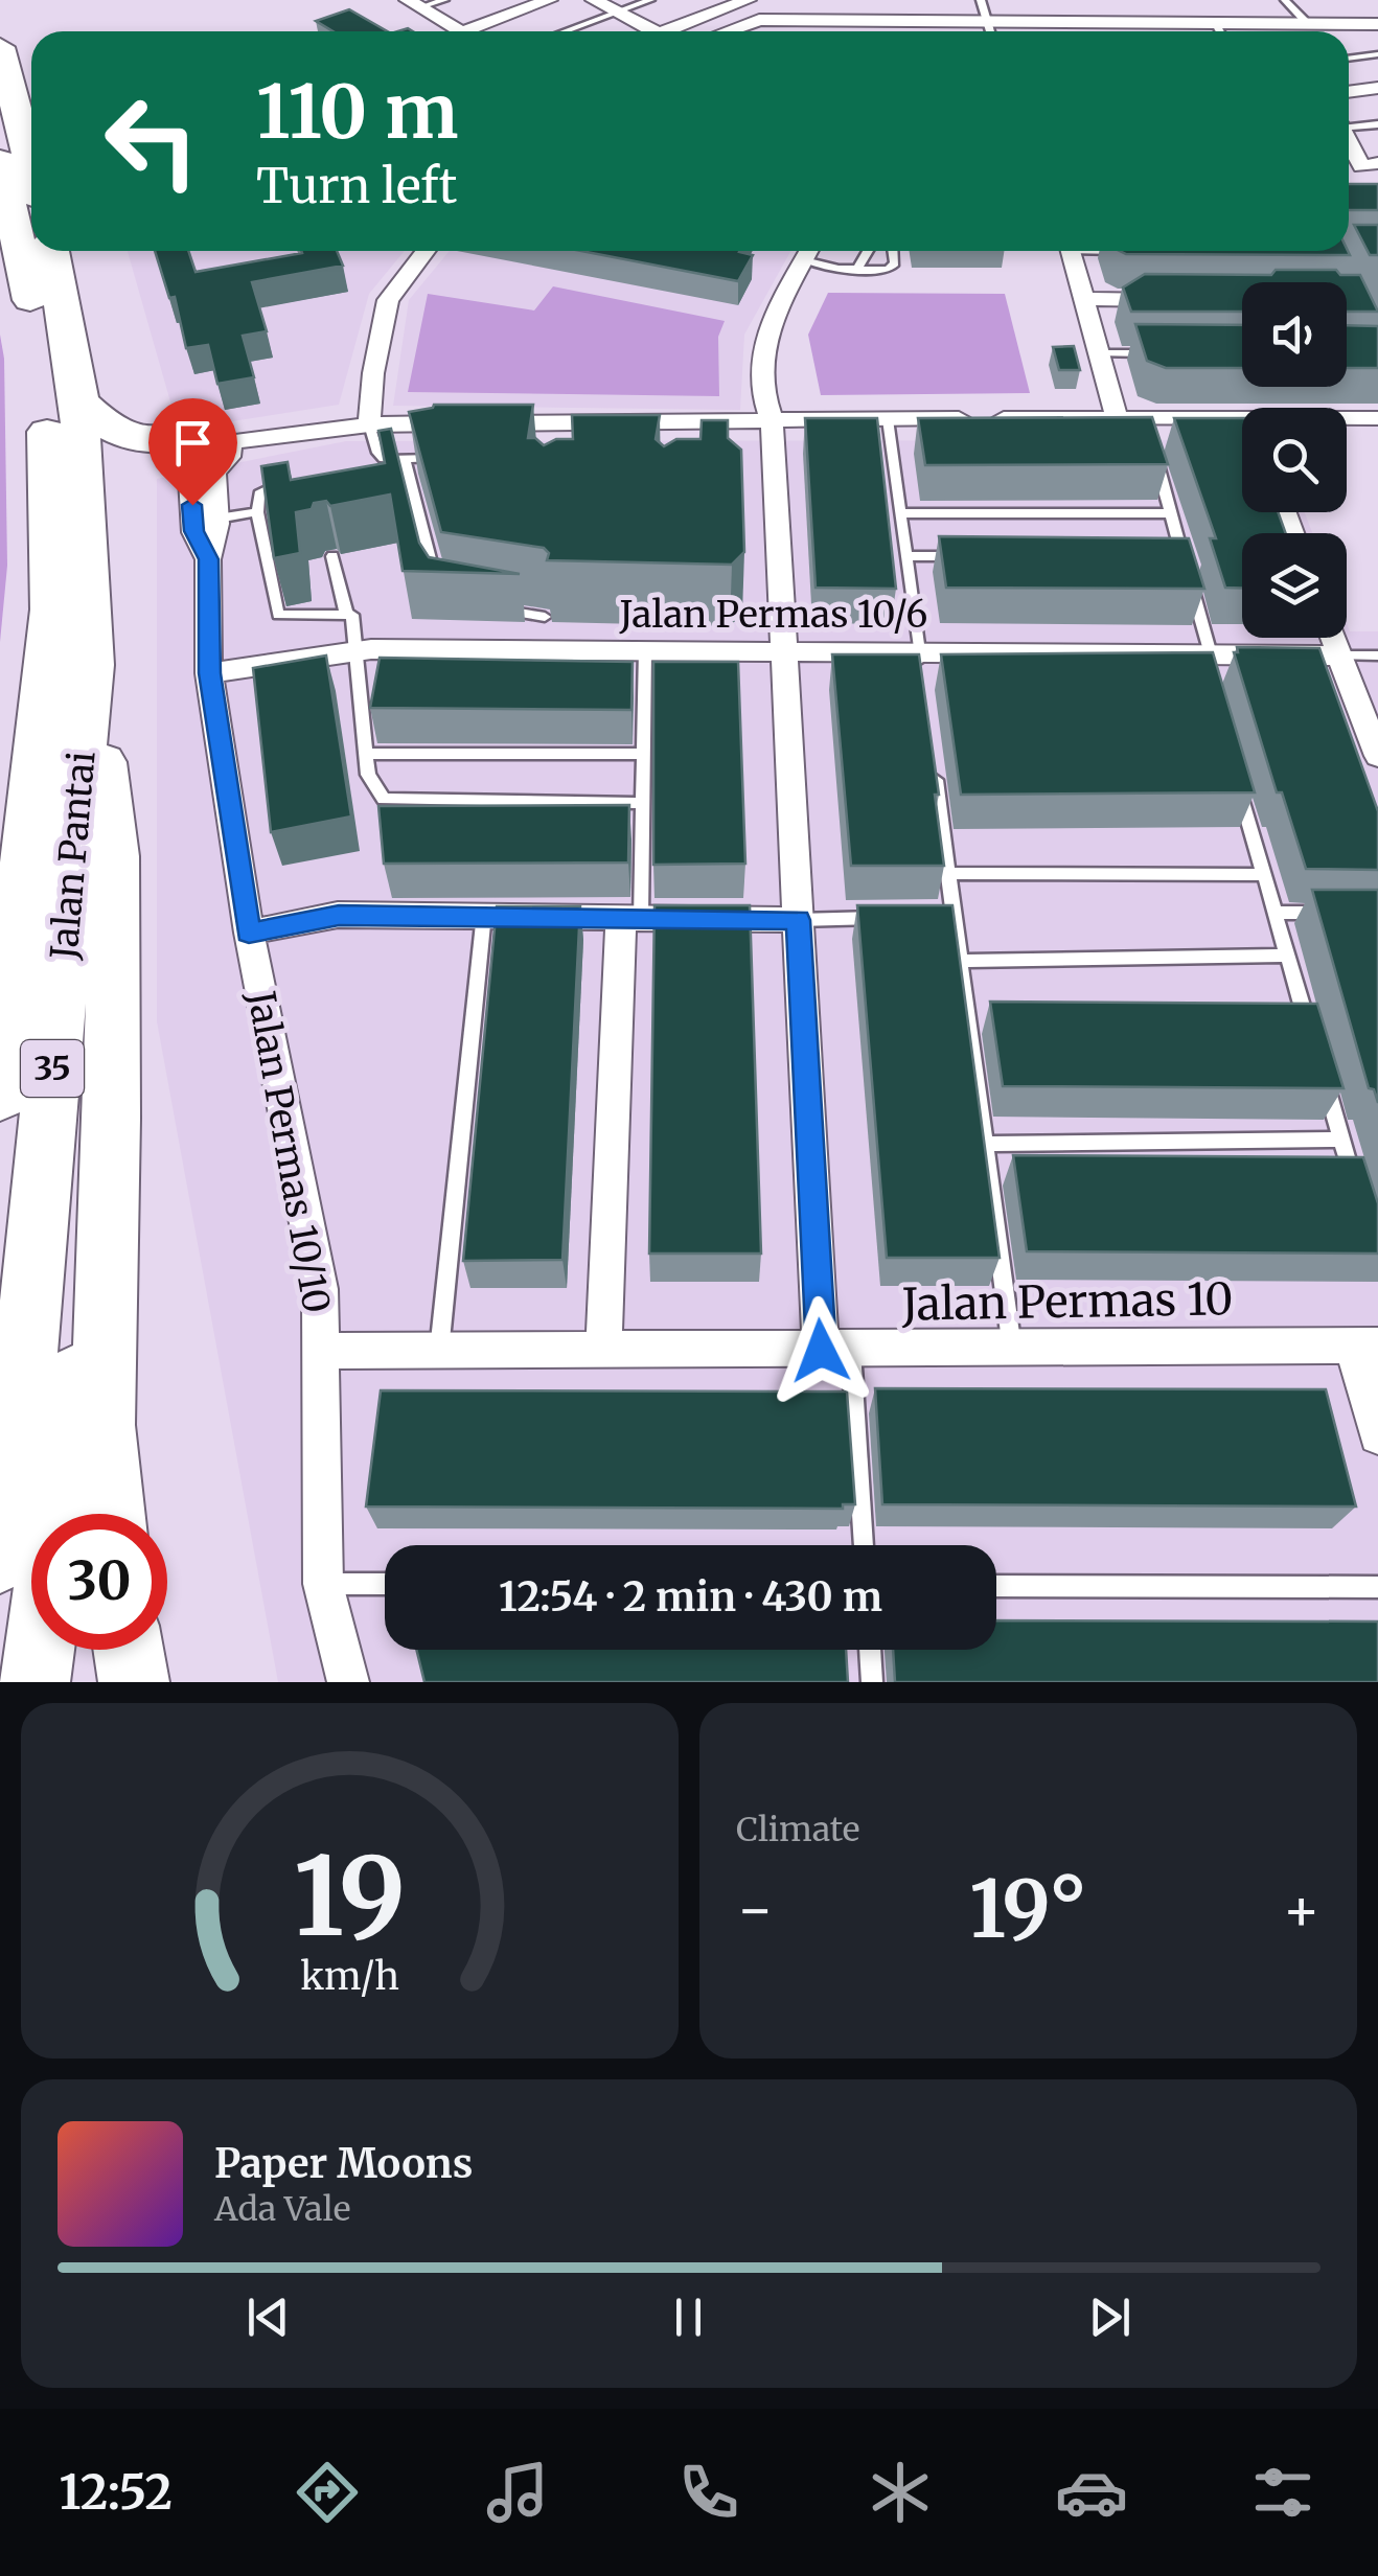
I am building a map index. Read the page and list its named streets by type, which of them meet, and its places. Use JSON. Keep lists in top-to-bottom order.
{
  "streets": {
    "highway": ["Jalan Pantai", "35"],
    "street": ["Jalan Permas 10/6", "Jalan Permas 10/10", "Jalan Permas 10"]
  },
  "crossings": [
    ["Jalan Permas 10/6", "Jalan Permas 10/10"],
    ["Jalan Permas 10/10", "Jalan Permas 10"]
  ],
  "page": {
    "turn": ["110 m", "Turn left"],
    "limit": "30",
    "trip": "12:54 · 2 min · 430 m",
    "tile": "Climate",
    "heat": ["−", "19°", "+"],
    "song": ["Paper Moons", "Ada Vale"],
    "tabs": "12:52",
    "gauge": ["19", "km/h"]
  }
}
